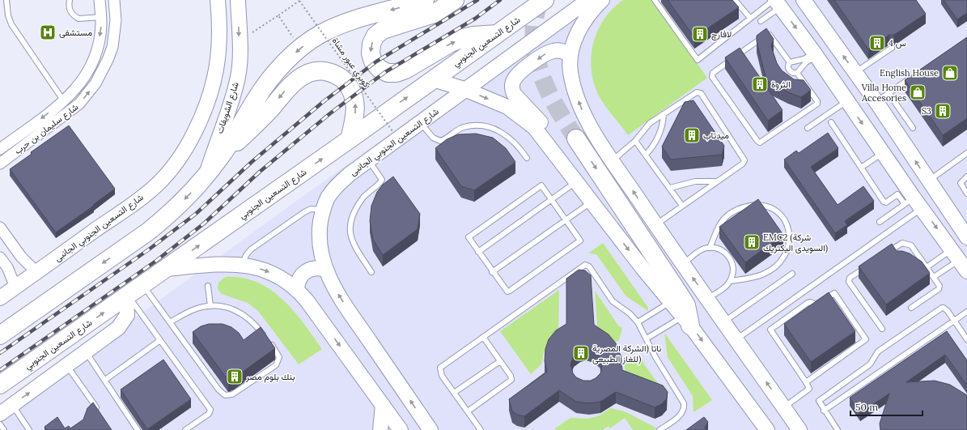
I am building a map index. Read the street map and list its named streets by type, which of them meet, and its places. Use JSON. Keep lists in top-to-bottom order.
{
  "streets": {
    "highway": ["شارع التسعين الجنوبي"],
    "street": ["شارع الشويفات", "شارع سليمان بن حرب", "شارع التسعين الجنوبي الجانبى"],
    "path": ["كوبري عبور مشاة"]
  },
  "places": {
    "hospital": ["مستشفى"],
    "building": [
      "لافارﭺ",
      "س 4",
      "الثروة",
      "S3",
      "ميدتاب",
      "EMC2 (شركة السويدى اليكتريك)",
      "ناتا (الشركة المصرية للغاز الطبيعى)",
      "بنك بلوم مصر"
    ],
    "shop": ["English House", "Villa Home Accesories"]
  },
  "scale_bar": "50 m"
}
